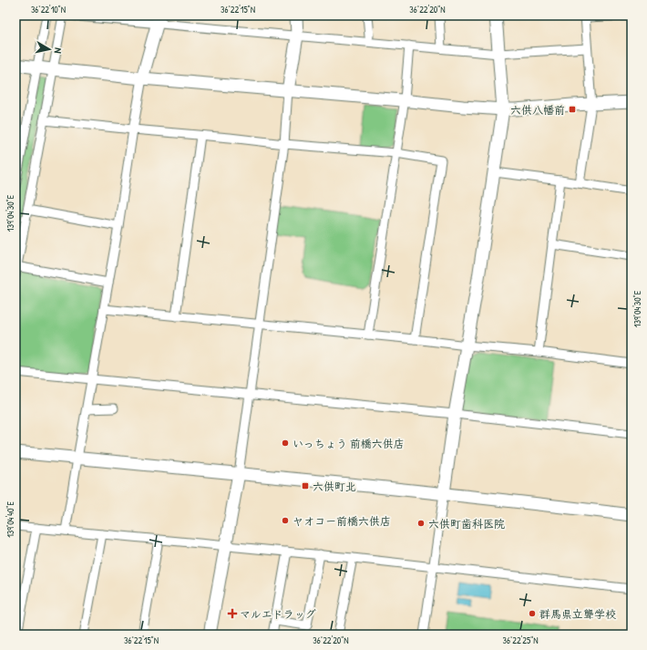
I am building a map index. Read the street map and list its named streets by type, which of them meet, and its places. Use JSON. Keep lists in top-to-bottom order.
{
  "places": {
    "transit": ["六供八幡前", "六供町北"],
    "other": [
      "いっちょう 前橋六供店",
      "ヤオコー前橋六供店",
      "六供町歯科医院",
      "群馬県立聾学校"
    ],
    "health": ["マルエドラッグ"]
  },
  "north": "right",
  "coordinates": [
    "36°22'10\"N",
    "36°22'15\"N",
    "36°22'20\"N",
    "139°04'30\"E",
    "139°04'40\"E",
    "36°22'25\"N"
  ]
}
